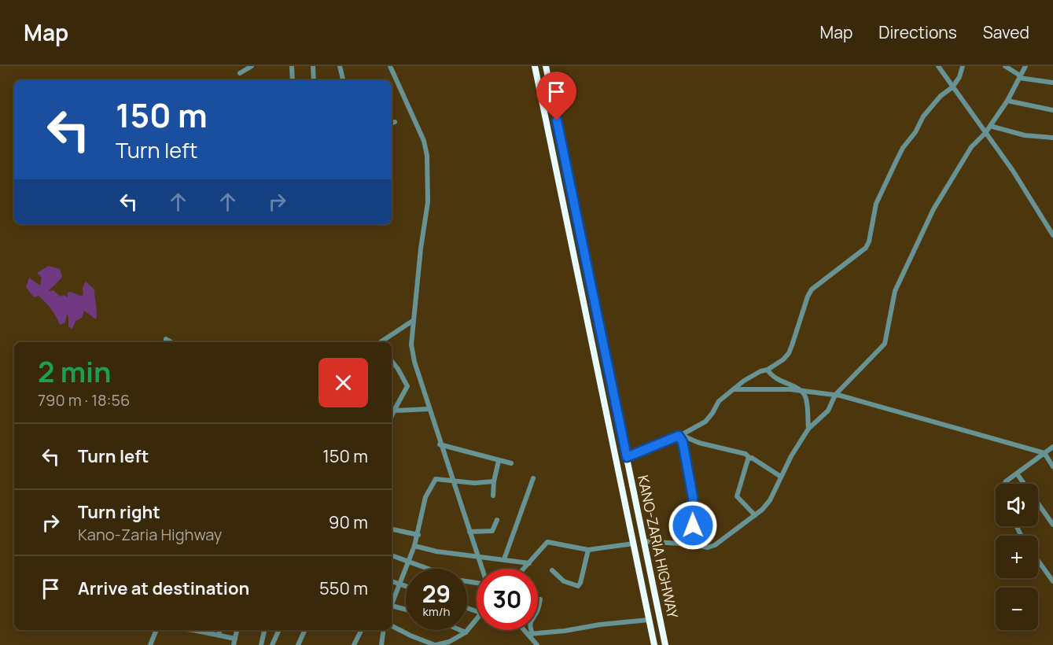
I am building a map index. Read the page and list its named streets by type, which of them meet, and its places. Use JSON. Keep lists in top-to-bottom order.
{
  "streets": {
    "highway": ["KANO-ZARIA HIGHWAY"]
  },
  "page": {
    "header": "Map",
    "nav": ["Map", "Directions", "Saved"],
    "turn": ["150 m", "Turn left"],
    "heading": ["2 min", "790 m · 18:56"],
    "list": [
      {
        "name": "Turn left",
        "value": "150 m"
      },
      {
        "name": "Turn right",
        "note": "Kano-Zaria Highway",
        "value": "90 m"
      },
      {
        "name": "Arrive at destination",
        "value": "550 m"
      }
    ],
    "map_buttons": ["+", "−"],
    "speed": "29 km/h",
    "limit": "30"
  }
}
